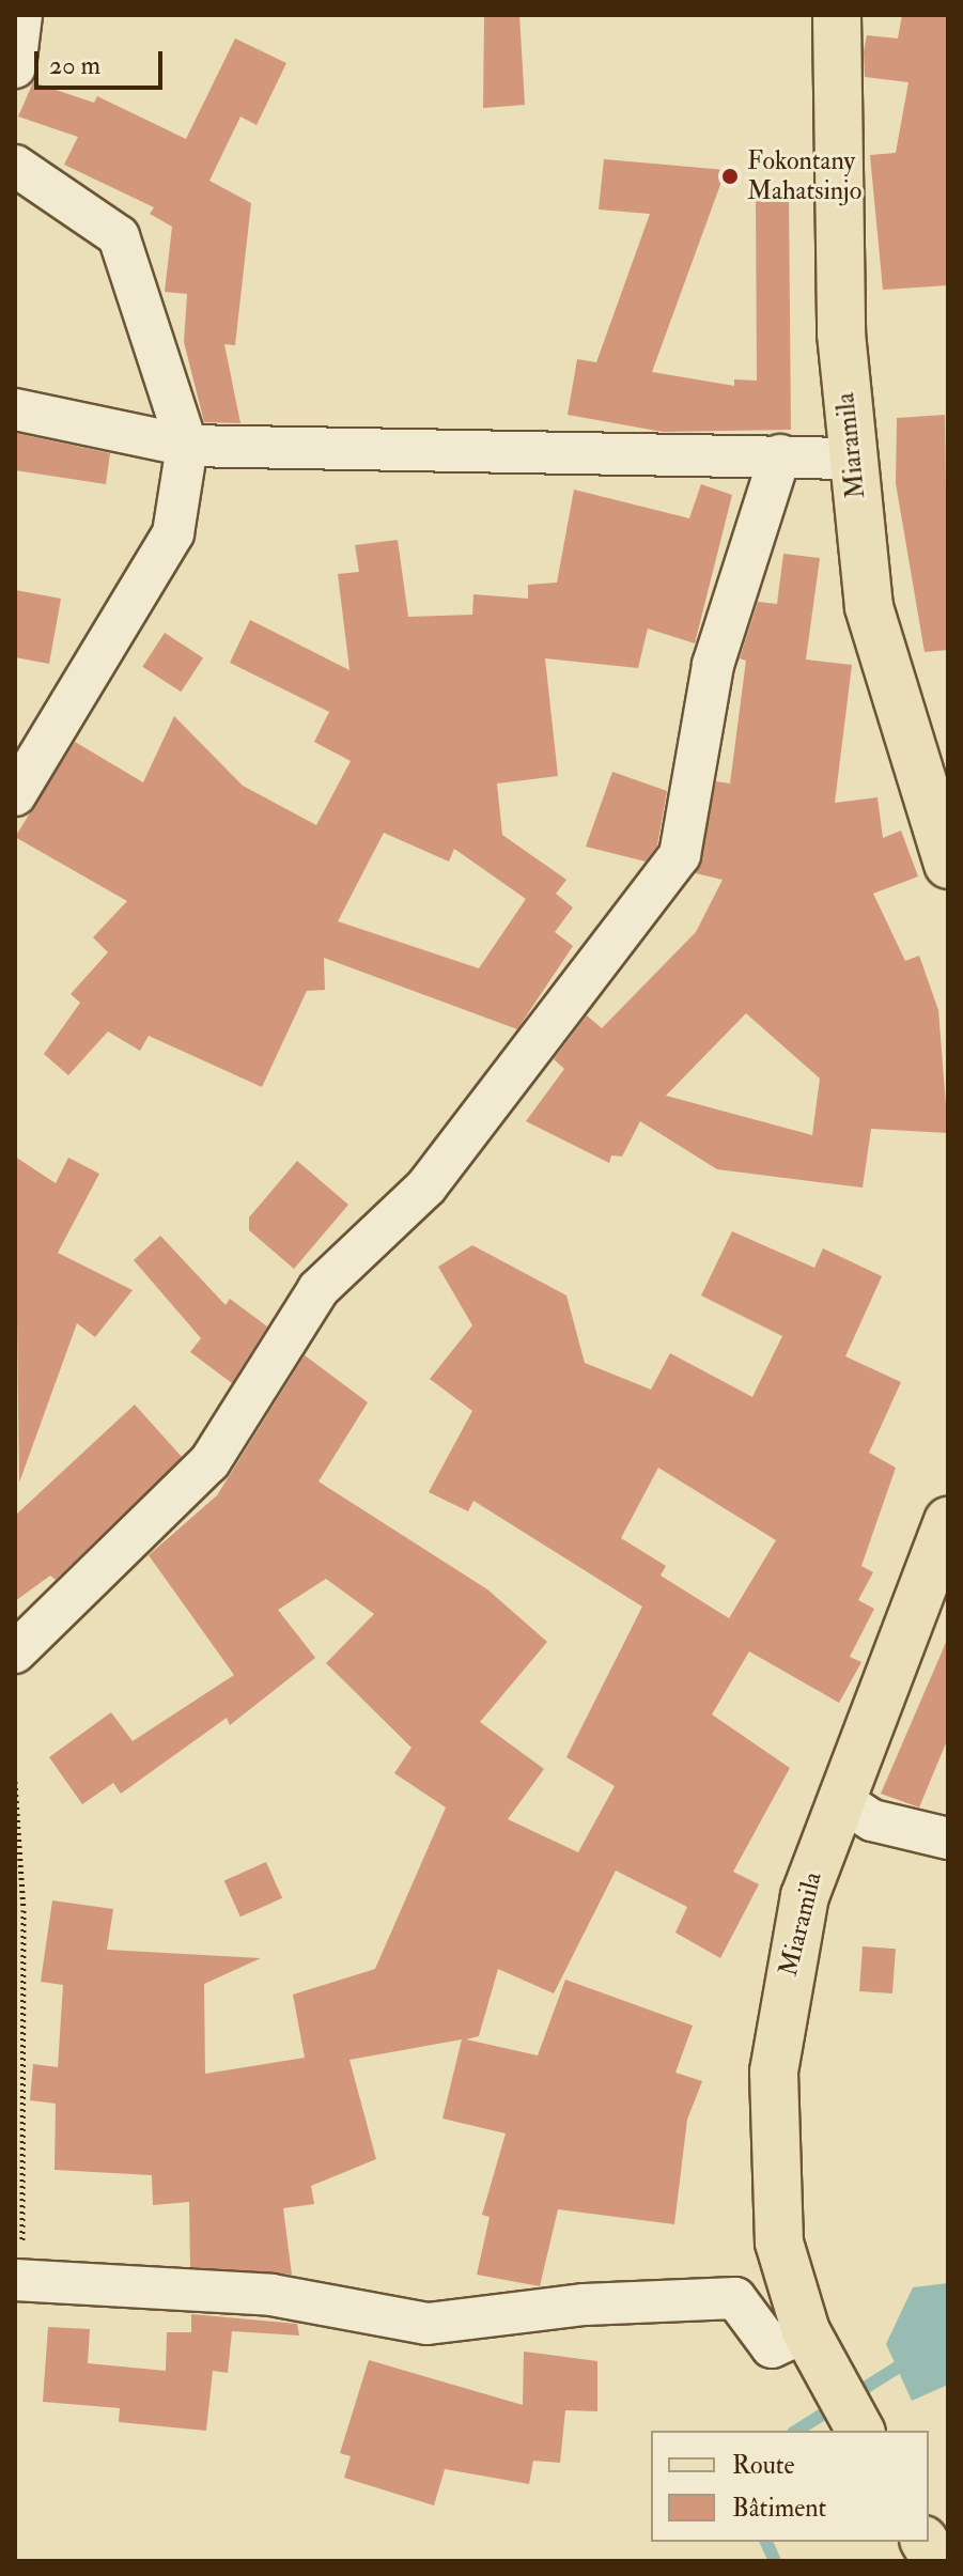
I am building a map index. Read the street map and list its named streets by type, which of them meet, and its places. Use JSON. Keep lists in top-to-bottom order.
{
  "streets": {
    "main road": ["Miaramila"]
  },
  "places": ["Fokontany Mahatsinjo"],
  "legend": ["Route", "Bâtiment"],
  "scale_bar": "20 m"
}
